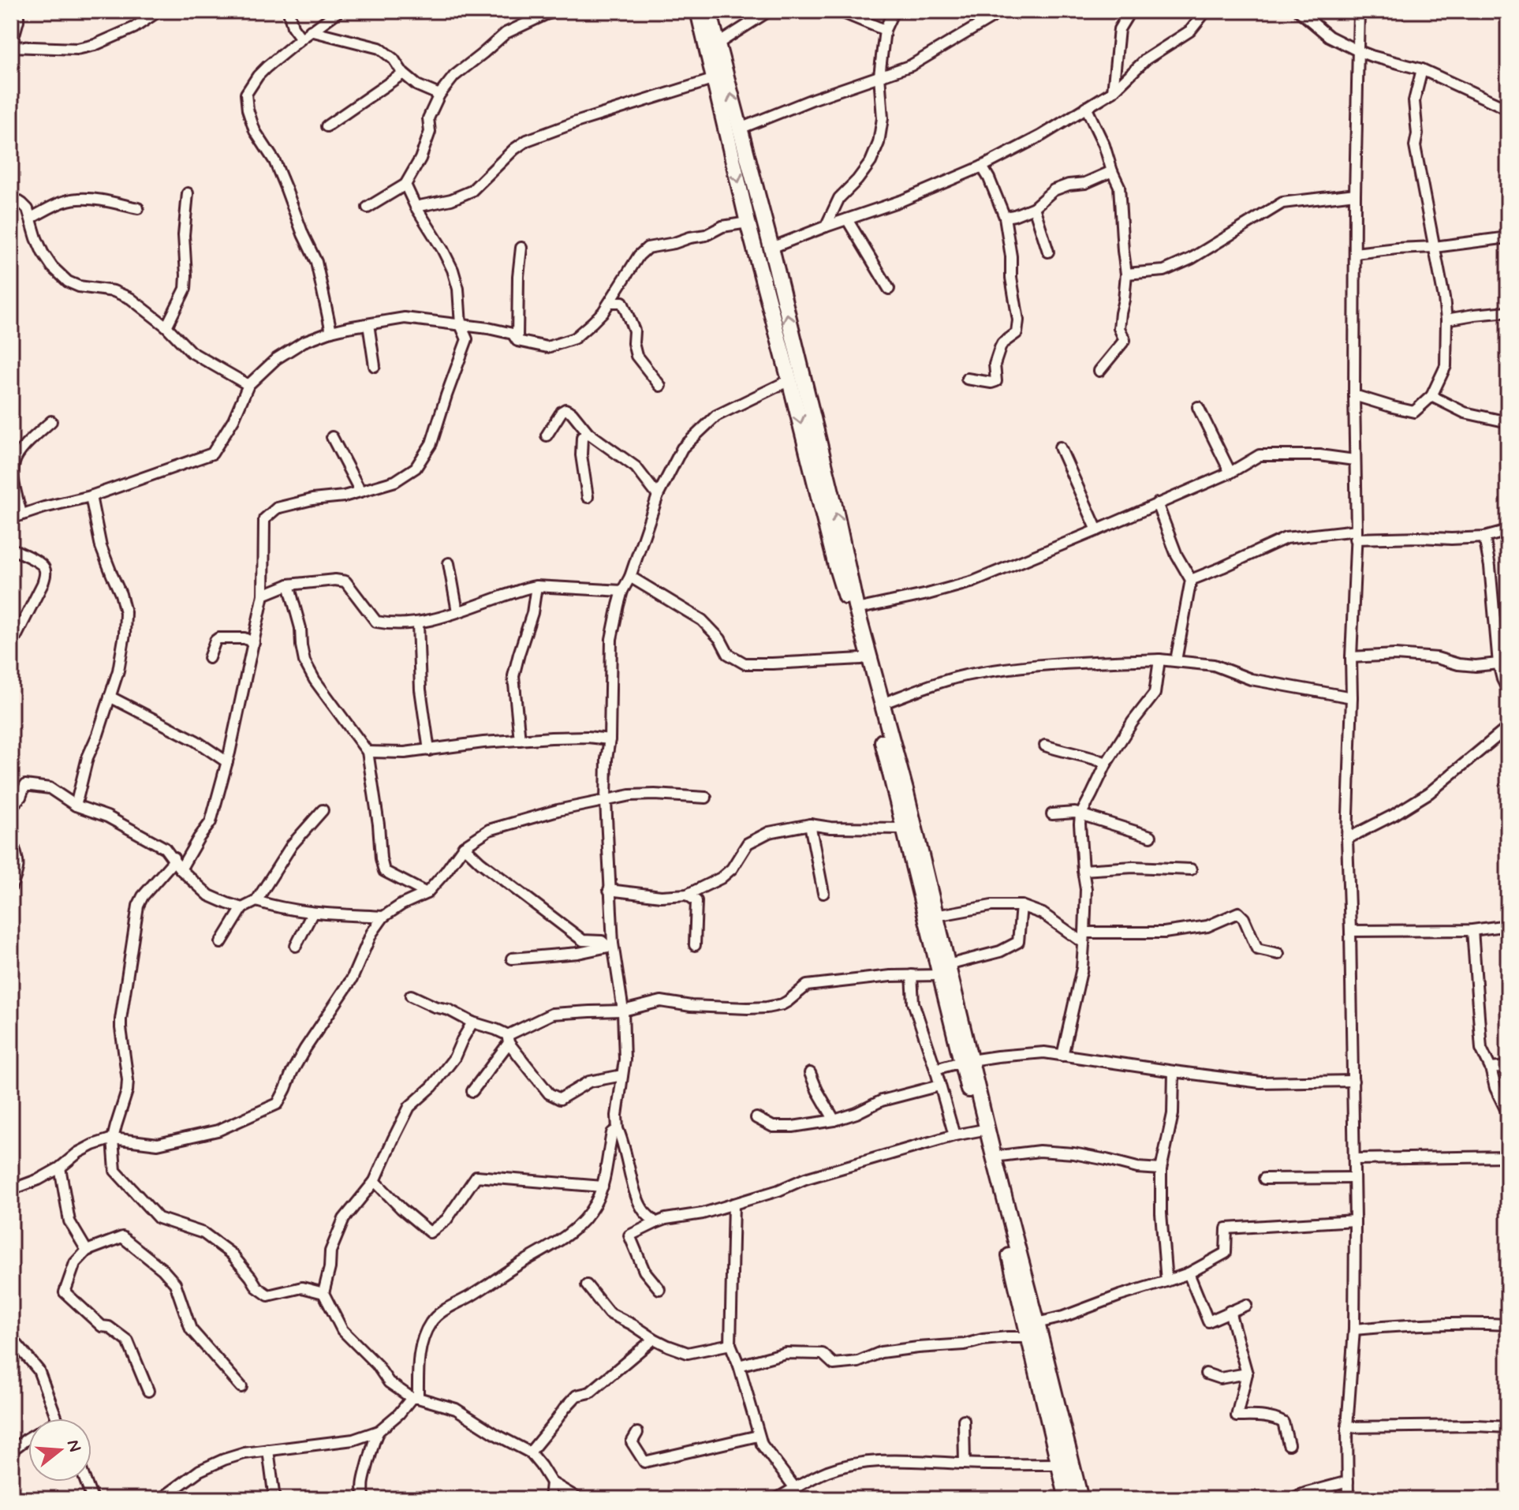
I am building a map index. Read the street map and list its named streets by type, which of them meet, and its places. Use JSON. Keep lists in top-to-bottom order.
{
  "north": "right"
}
